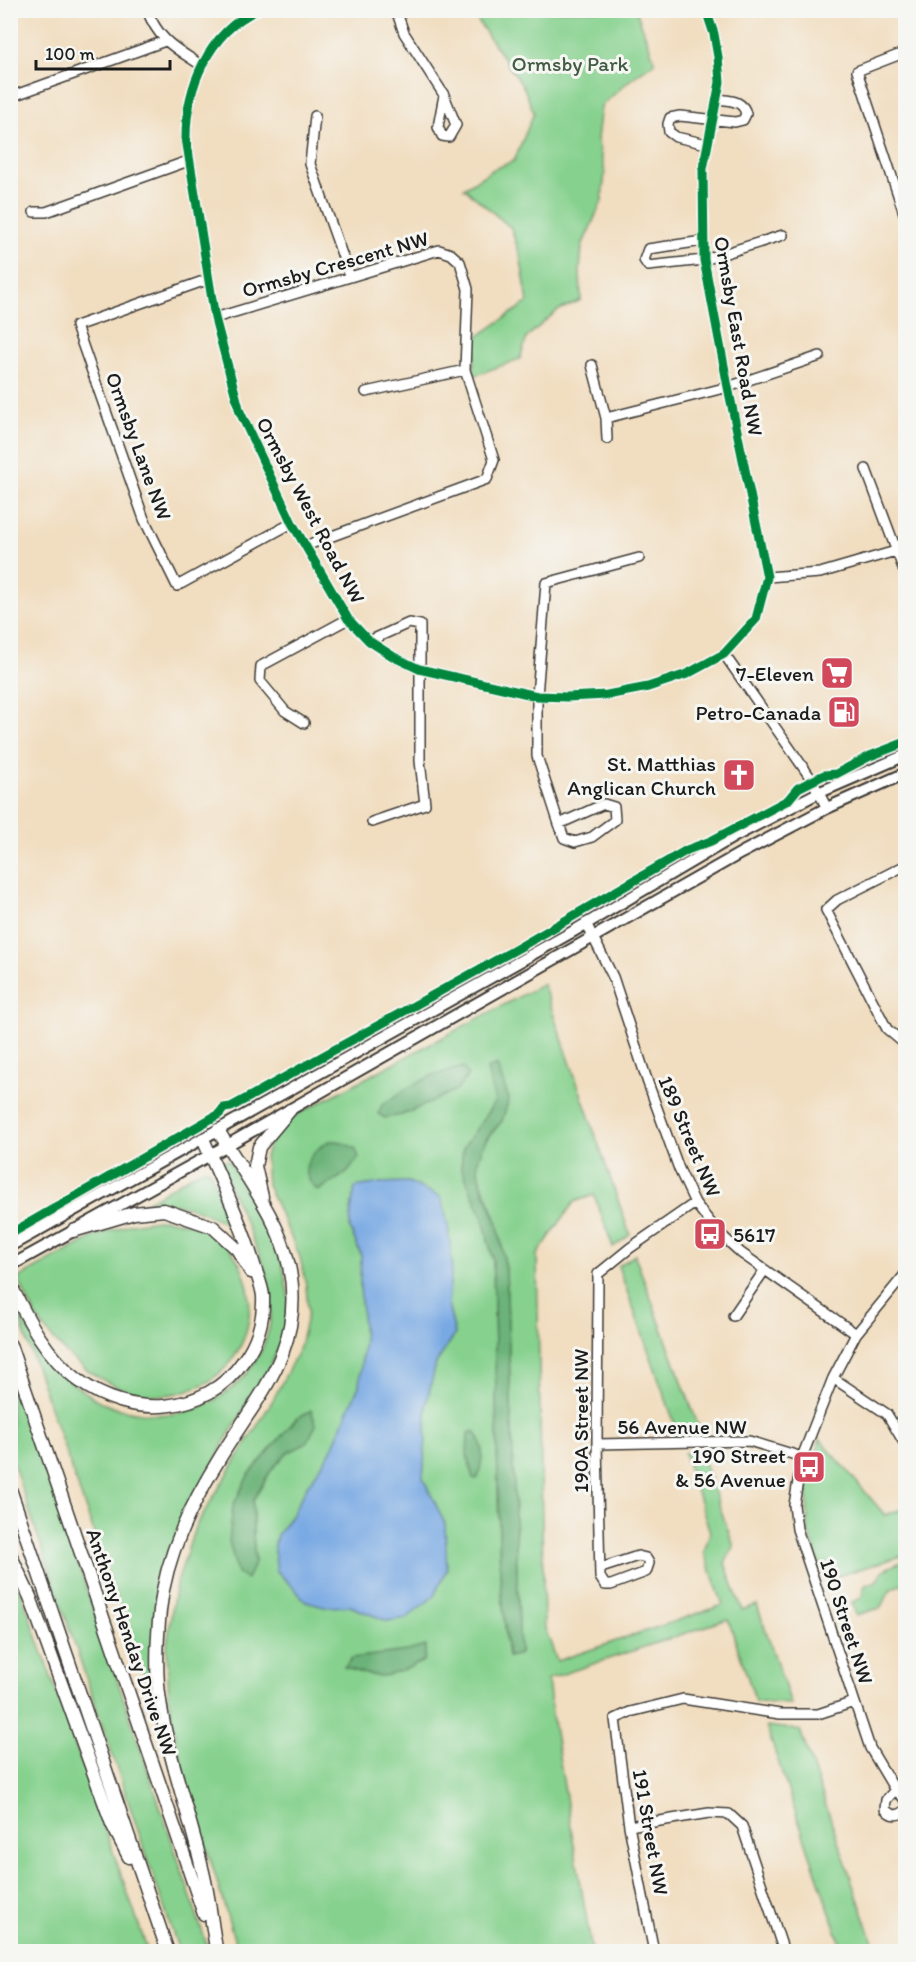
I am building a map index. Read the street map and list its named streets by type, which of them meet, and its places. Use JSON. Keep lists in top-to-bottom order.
{
  "streets": {
    "highway": ["Anthony Henday Drive NW"],
    "street": [
      "Ormsby Crescent NW",
      "Ormsby East Road NW",
      "Ormsby Lane NW",
      "Ormsby West Road NW",
      "189 Street NW",
      "190A Street NW",
      "56 Avenue NW",
      "190 Street NW",
      "191 Street NW"
    ]
  },
  "crossings": [
    ["Ormsby Crescent NW", "Ormsby West Road NW"],
    ["Ormsby East Road NW", "Ormsby West Road NW"],
    ["Ormsby Lane NW", "Ormsby West Road NW"],
    ["189 Street NW", "190A Street NW"],
    ["189 Street NW", "190 Street NW"],
    ["190A Street NW", "56 Avenue NW"],
    ["56 Avenue NW", "190 Street NW"],
    ["190 Street NW", "191 Street NW"]
  ],
  "parks": ["Ormsby Park"],
  "places": {
    "supermarket": ["7-Eleven"],
    "fuel station": ["Petro-Canada"],
    "church": ["St. Matthias Anglican Church"],
    "bus stop": ["5617", "190 Street & 56 Avenue"]
  },
  "scale_bar": "100 m"
}
